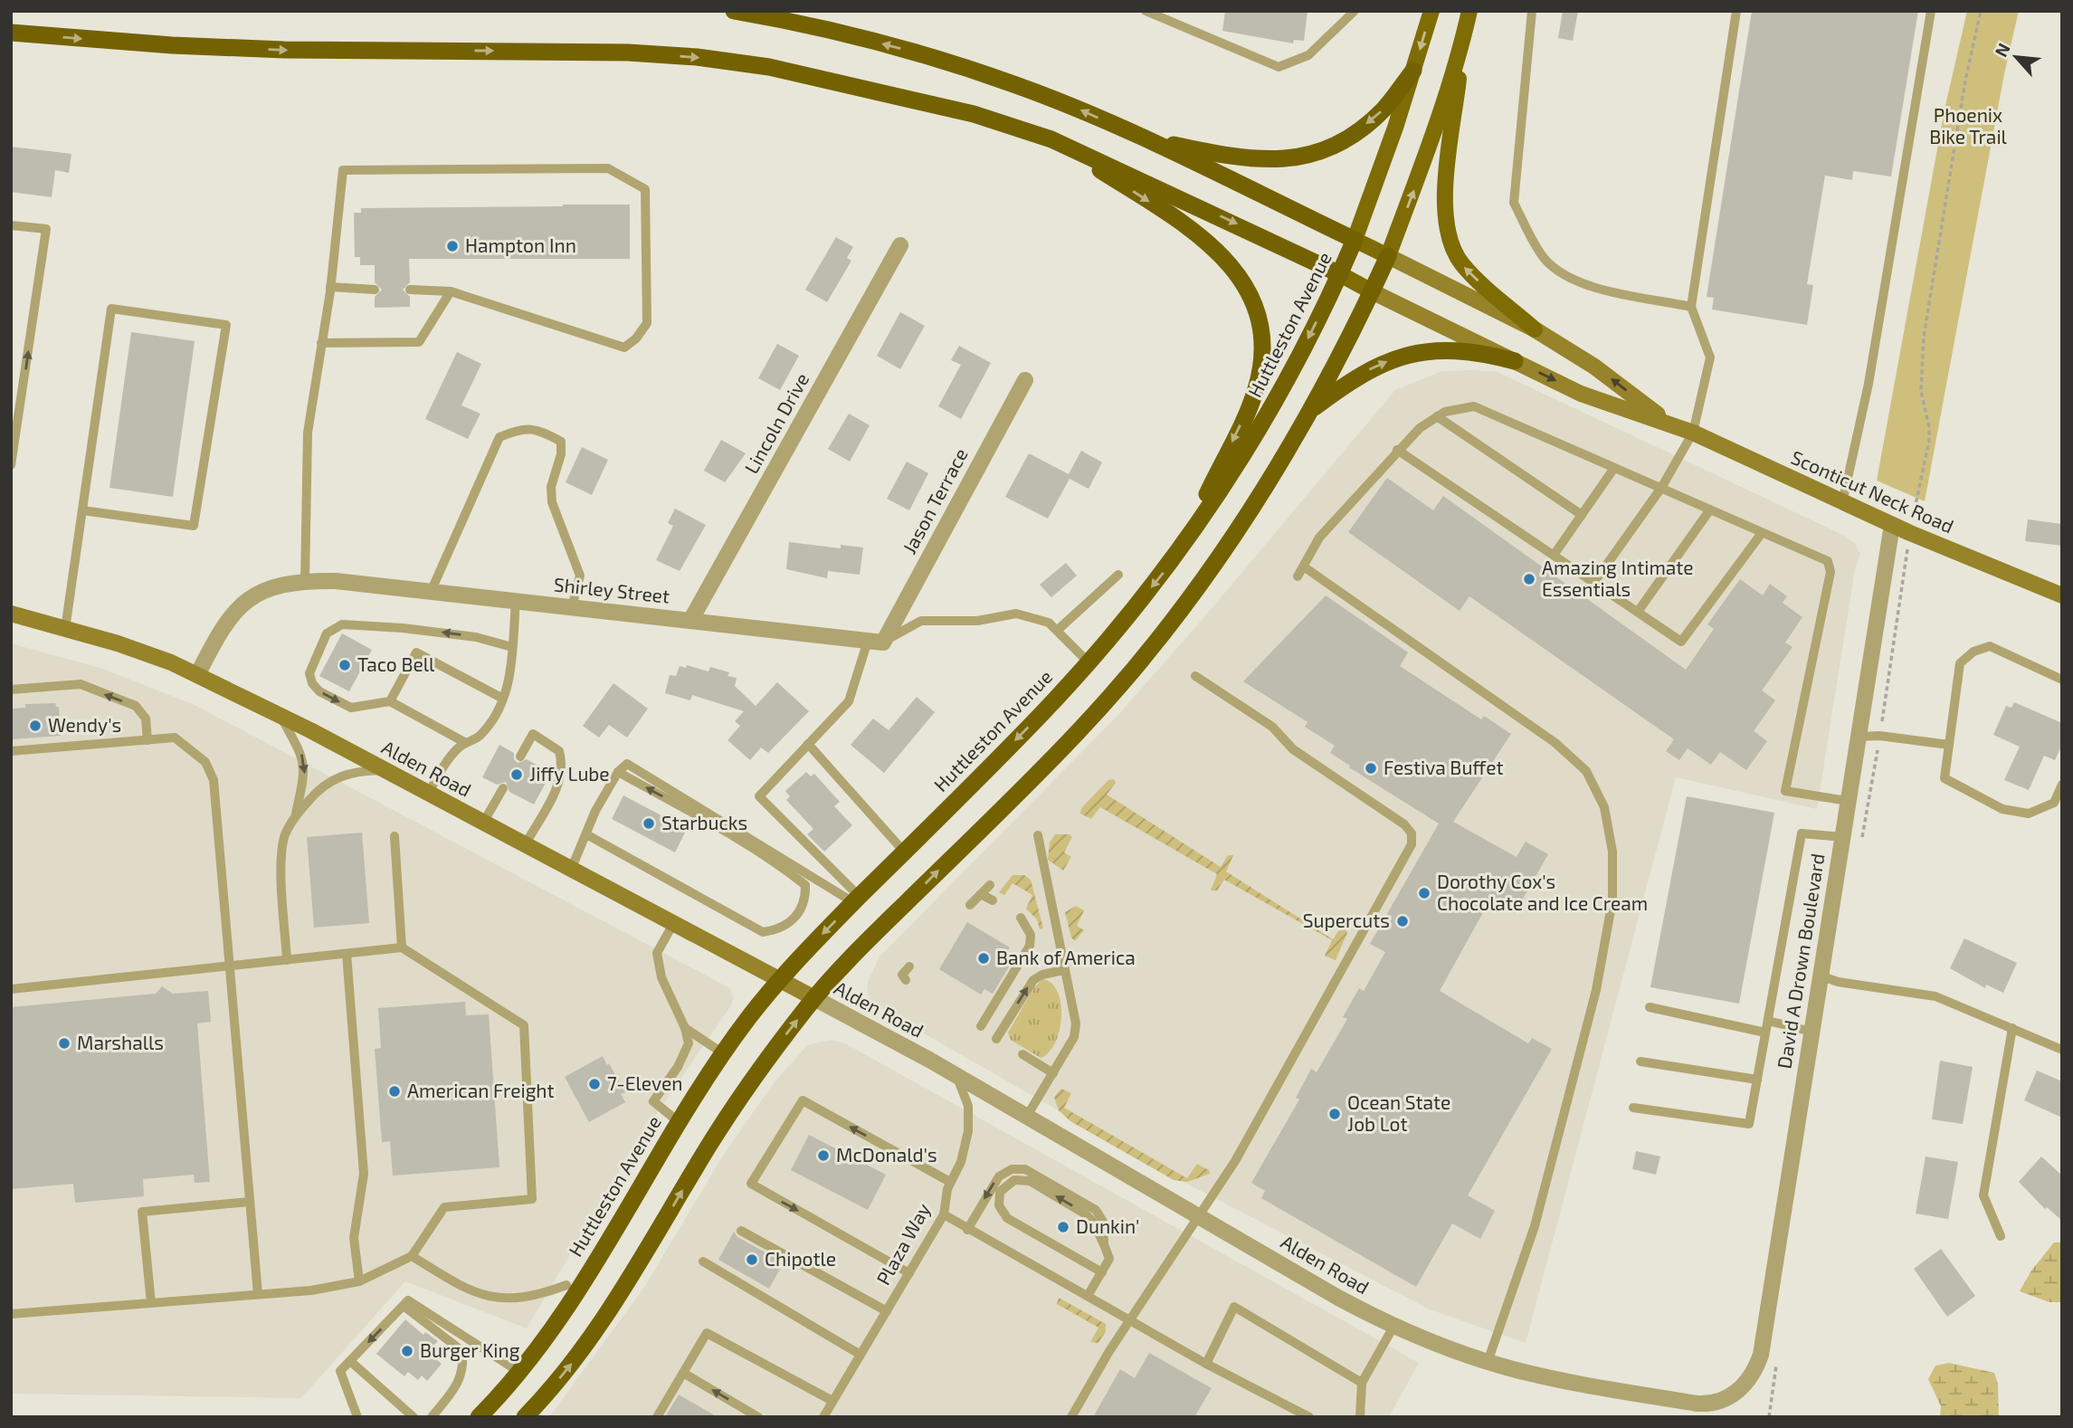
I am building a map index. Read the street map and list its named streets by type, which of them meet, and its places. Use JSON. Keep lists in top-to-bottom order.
{
  "streets": {
    "highway": ["Huttleston Avenue"],
    "main road": ["Sconticut Neck Road", "Alden Road"],
    "street": [
      "Lincoln Drive",
      "Jason Terrace",
      "Shirley Street",
      "David A Drown Boulevard"
    ],
    "lane": ["Plaza Way"]
  },
  "crossings": [
    ["Huttleston Avenue", "Alden Road"],
    ["Lincoln Drive", "Shirley Street"],
    ["Sconticut Neck Road", "David A Drown Boulevard"],
    ["Jason Terrace", "Shirley Street"],
    ["Shirley Street", "Alden Road"],
    ["Alden Road", "David A Drown Boulevard"],
    ["Alden Road", "Plaza Way"]
  ],
  "one_way": ["Huttleston Avenue"],
  "parks": ["Phoenix Bike Trail"],
  "places": [
    "Hampton Inn",
    "Amazing Intimate Essentials",
    "Taco Bell",
    "Wendy's",
    "Festiva Buffet",
    "Jiffy Lube",
    "Starbucks",
    "Dorothy Cox's Chocolate and Ice Cream",
    "Supercuts",
    "Bank of America",
    "Marshalls",
    "7-Eleven",
    "American Freight",
    "Ocean State Job Lot",
    "McDonald's",
    "Dunkin'",
    "Chipotle",
    "Burger King"
  ],
  "north": "top left"
}
